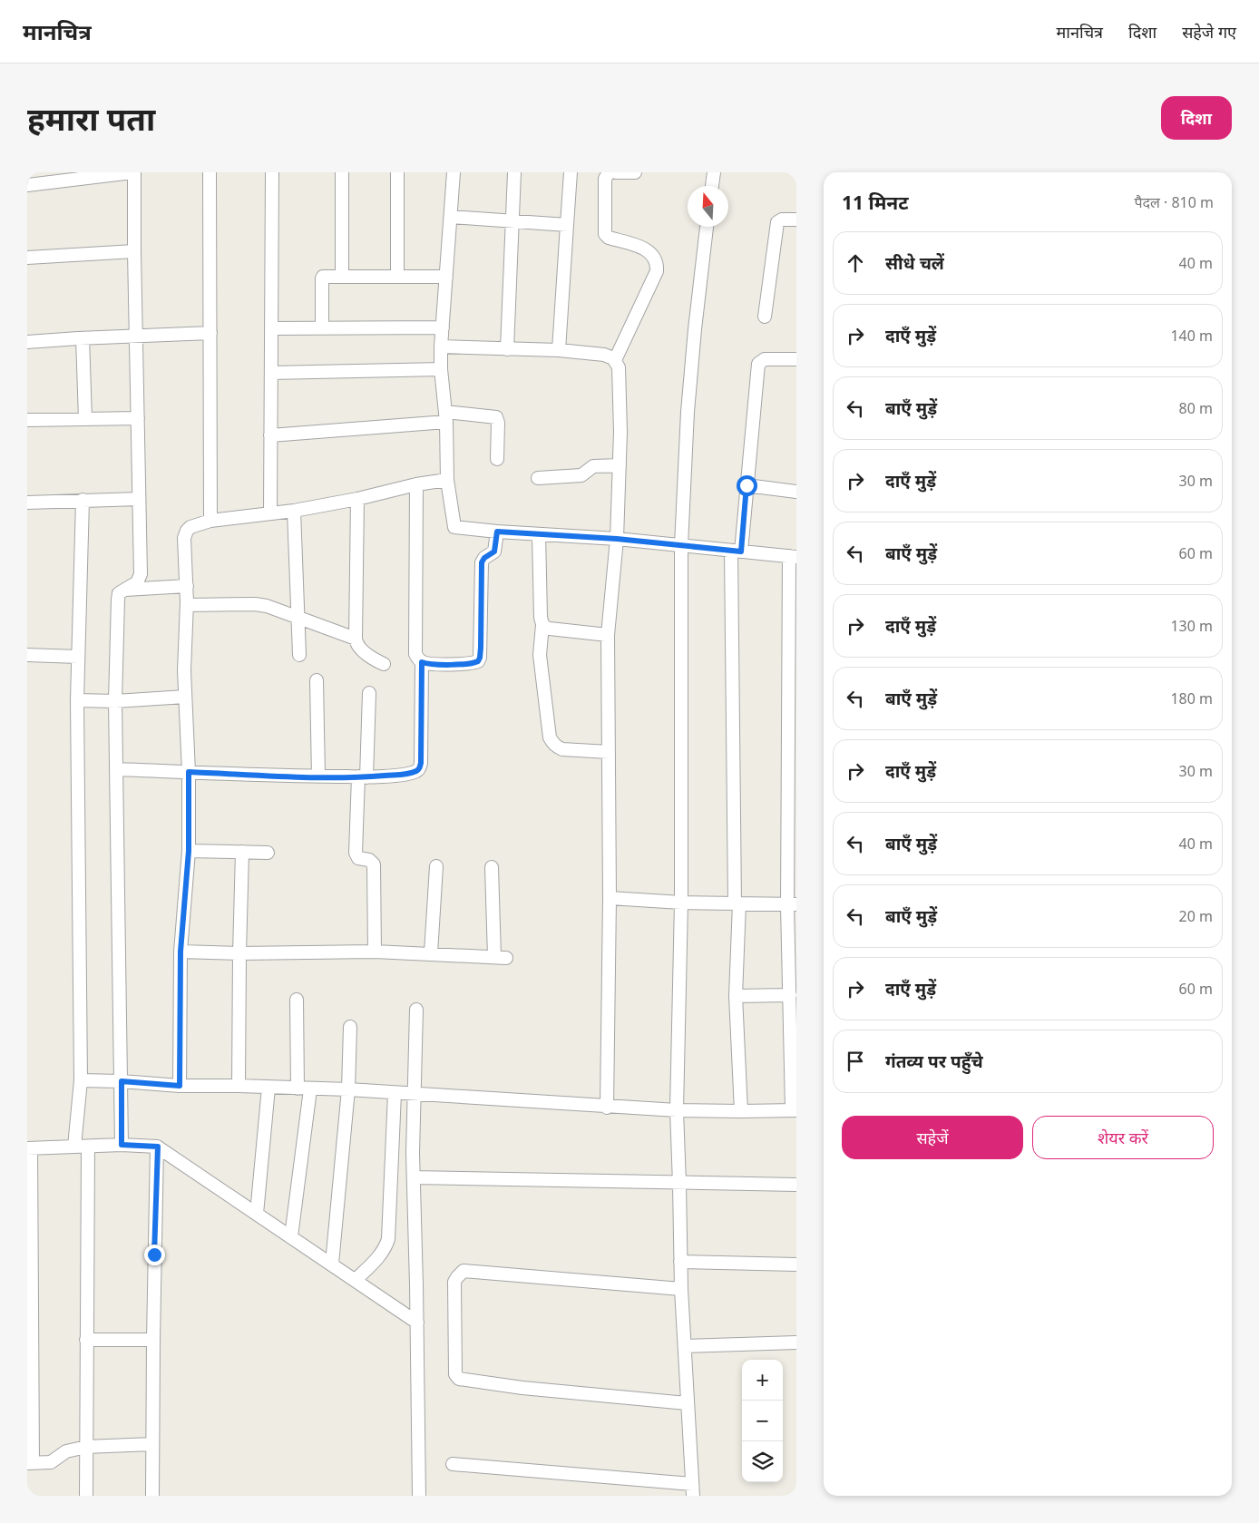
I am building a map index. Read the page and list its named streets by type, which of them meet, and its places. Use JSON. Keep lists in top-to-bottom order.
{
  "north": "top",
  "page": {
    "header": "मानचित्र",
    "nav": ["मानचित्र", "दिशा", "सहेजे गए"],
    "buttons": [
      "दिशा",
      ["सहेजें", "शेयर करें"]
    ],
    "title": "हमारा पता",
    "heading": ["11 मिनट", "पैदल · 810 m"],
    "list": [
      ["सीधे चलें", "40 m"],
      ["दाएँ मुड़ें", "140 m"],
      ["बाएँ मुड़ें", "80 m"],
      ["दाएँ मुड़ें", "30 m"],
      ["बाएँ मुड़ें", "60 m"],
      ["दाएँ मुड़ें", "130 m"],
      ["बाएँ मुड़ें", "180 m"],
      ["दाएँ मुड़ें", "30 m"],
      ["बाएँ मुड़ें", "40 m"],
      ["बाएँ मुड़ें", "20 m"],
      ["दाएँ मुड़ें", "60 m"],
      "गंतव्य पर पहुँचे"
    ],
    "map_buttons": ["+", "−"]
  }
}
